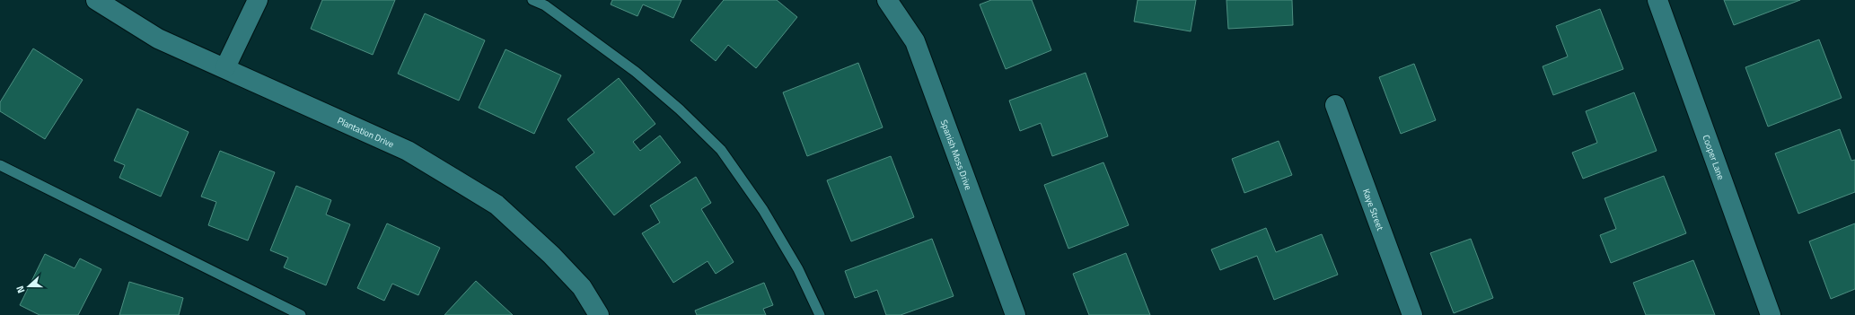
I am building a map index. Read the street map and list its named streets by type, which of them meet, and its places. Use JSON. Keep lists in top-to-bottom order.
{
  "streets": {
    "street": [
      "Plantation Drive",
      "Spanish Moss Drive",
      "Cooper Lane",
      "Kaye Street"
    ]
  },
  "north": "left"
}
